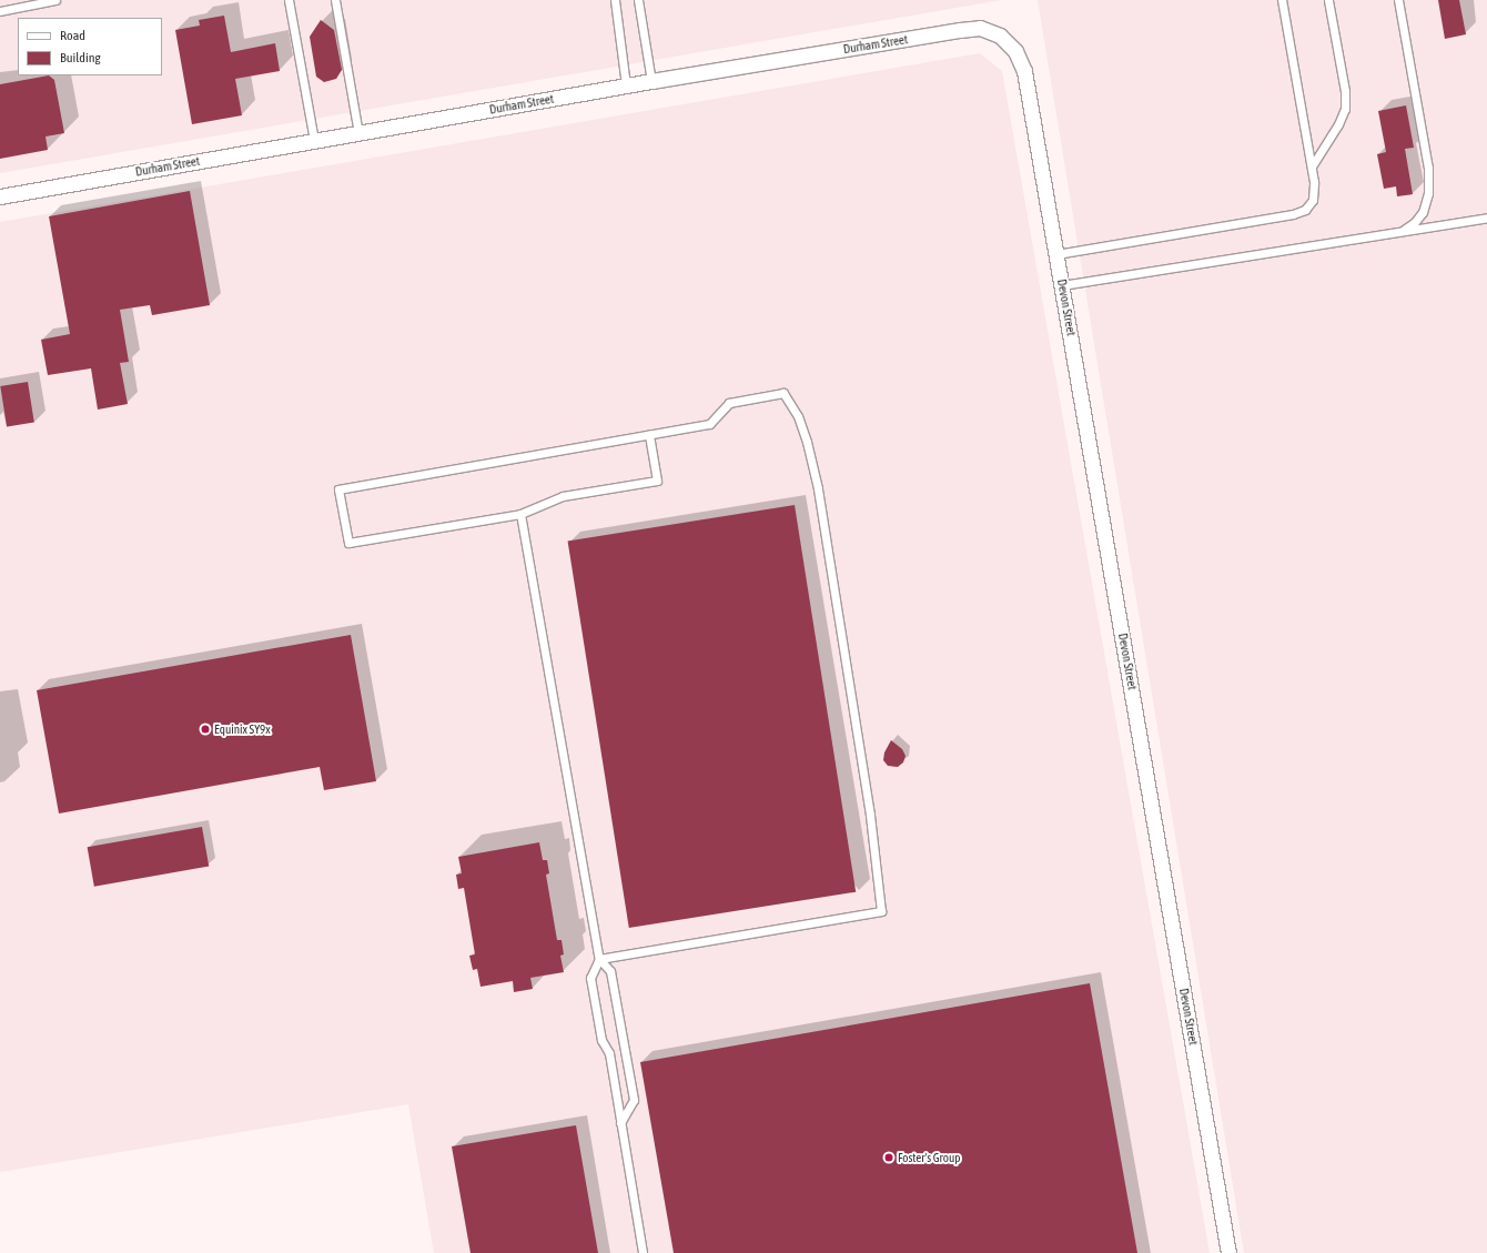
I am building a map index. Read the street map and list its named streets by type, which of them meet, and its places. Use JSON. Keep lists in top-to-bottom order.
{
  "streets": {
    "street": ["Durham Street", "Devon Street"]
  },
  "crossings": [
    ["Durham Street", "Devon Street"]
  ],
  "places": ["Equinix SY9x", "Foster's Group"],
  "legend": ["Road", "Building"]
}
